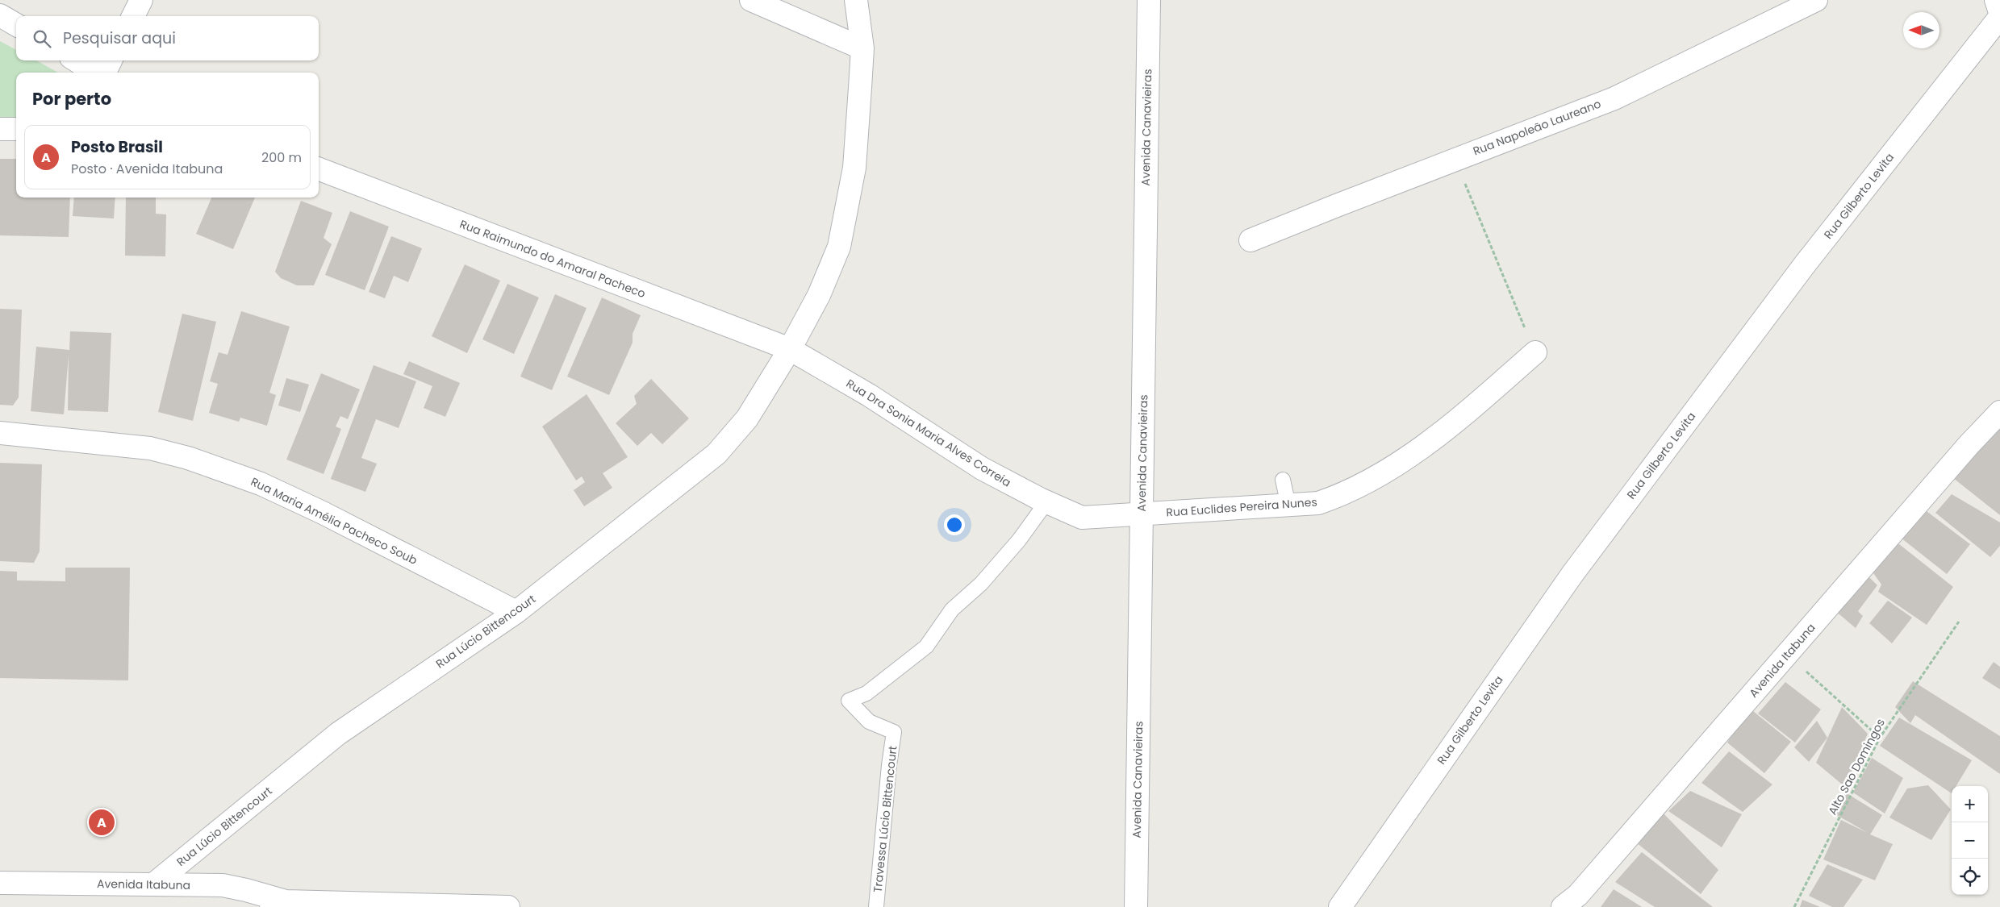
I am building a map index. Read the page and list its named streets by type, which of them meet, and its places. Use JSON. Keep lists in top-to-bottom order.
{
  "streets": {
    "street": [
      "Avenida Canavieiras",
      "Rua Napoleão Laureano",
      "Rua Gilberto Levita",
      "Rua Raimundo do Amaral Pacheco",
      "Rua Dra Sonia Maria Alves Correia",
      "Rua Euclides Pereira Nunes",
      "Rua Maria Amélia Pacheco Soub",
      "Rua Lúcio Bittencourt",
      "Avenida Itabuna"
    ],
    "lane": ["Travessa Lúcio Bittencourt"],
    "path": ["Alto Sao Domingos"]
  },
  "crossings": [
    ["Avenida Canavieiras", "Rua Dra Sonia Maria Alves Correia"],
    ["Avenida Canavieiras", "Rua Euclides Pereira Nunes"],
    ["Rua Raimundo do Amaral Pacheco", "Rua Dra Sonia Maria Alves Correia"],
    ["Rua Raimundo do Amaral Pacheco", "Rua Lúcio Bittencourt"],
    ["Rua Dra Sonia Maria Alves Correia", "Rua Euclides Pereira Nunes"],
    ["Rua Dra Sonia Maria Alves Correia", "Rua Lúcio Bittencourt"],
    ["Rua Dra Sonia Maria Alves Correia", "Travessa Lúcio Bittencourt"],
    ["Rua Maria Amélia Pacheco Soub", "Rua Lúcio Bittencourt"],
    ["Rua Lúcio Bittencourt", "Avenida Itabuna"]
  ],
  "north": "left",
  "page": {
    "search": "Pesquisar aqui",
    "heading": "Por perto",
    "list": [
      {
        "mark": "A",
        "name": "Posto Brasil",
        "note": "Posto · Avenida Itabuna",
        "value": "200 m"
      }
    ],
    "map_buttons": ["+", "−"],
    "pins": "A"
  }
}
